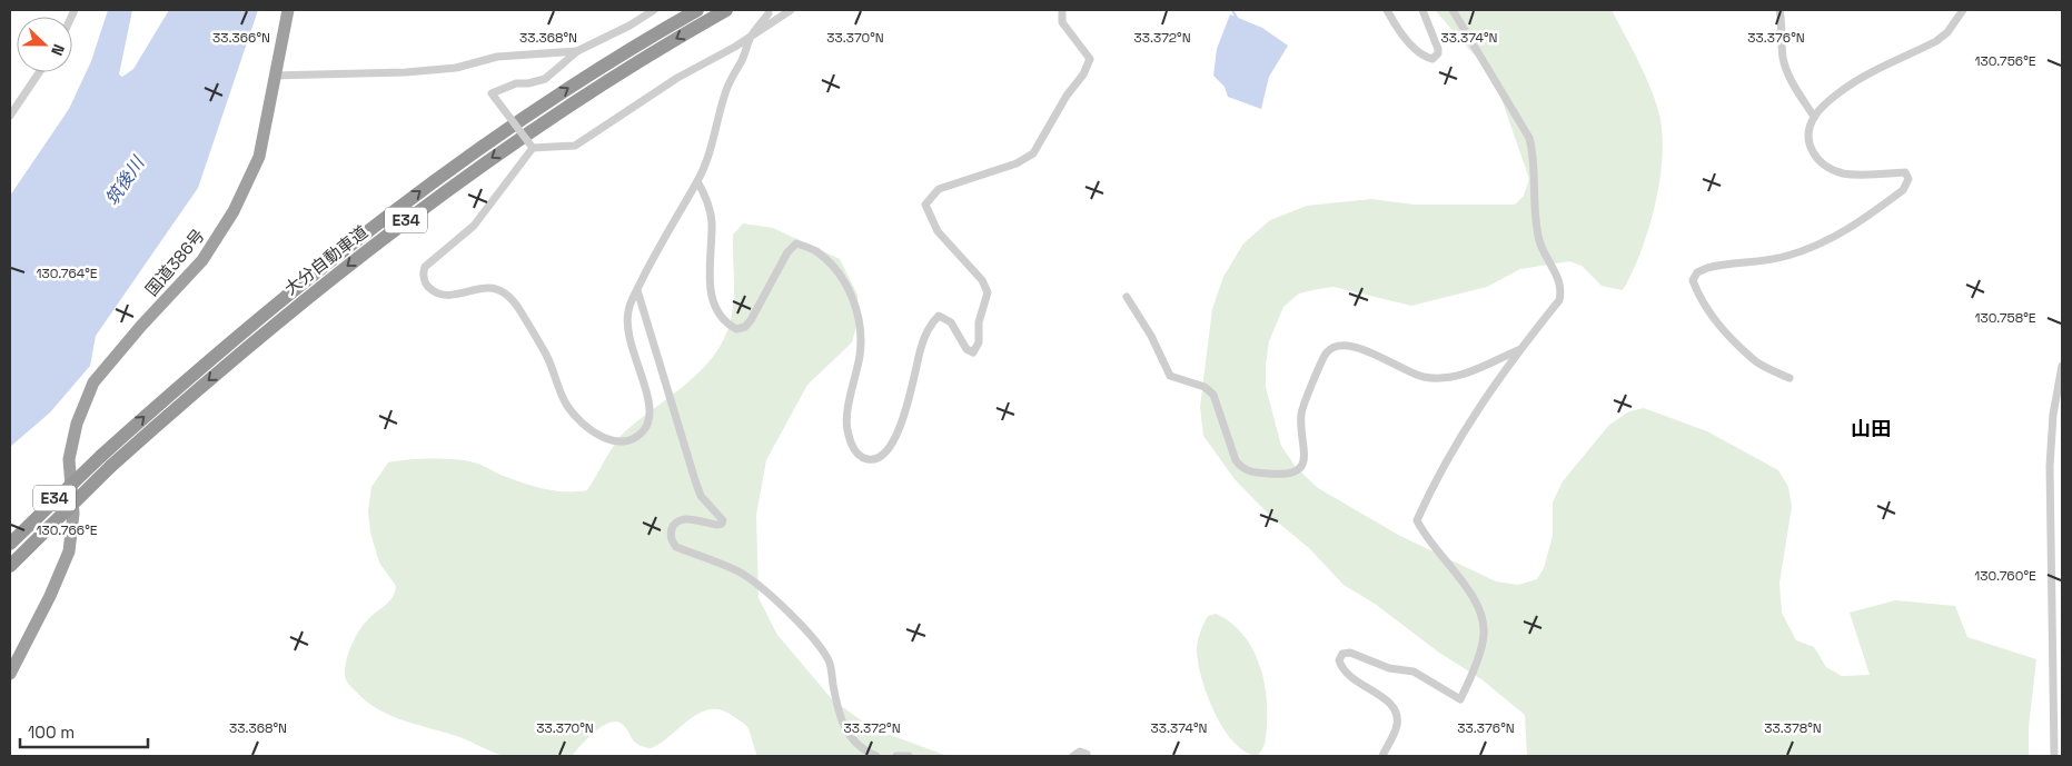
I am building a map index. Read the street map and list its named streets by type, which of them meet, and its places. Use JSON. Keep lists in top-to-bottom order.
{
  "streets": {
    "highway": ["E34", "大分自動車道", "国道386号"]
  },
  "districts": ["山田"],
  "water": ["筑後川"],
  "scale_bar": "100 m",
  "north": "right",
  "coordinates": [
    "33.366°N",
    "33.372°N",
    "33.368°N",
    "33.370°N",
    "33.374°N",
    "33.376°N",
    "130.756°E",
    "130.764°E",
    "130.758°E",
    "130.766°E",
    "130.760°E",
    "33.378°N"
  ]
}
